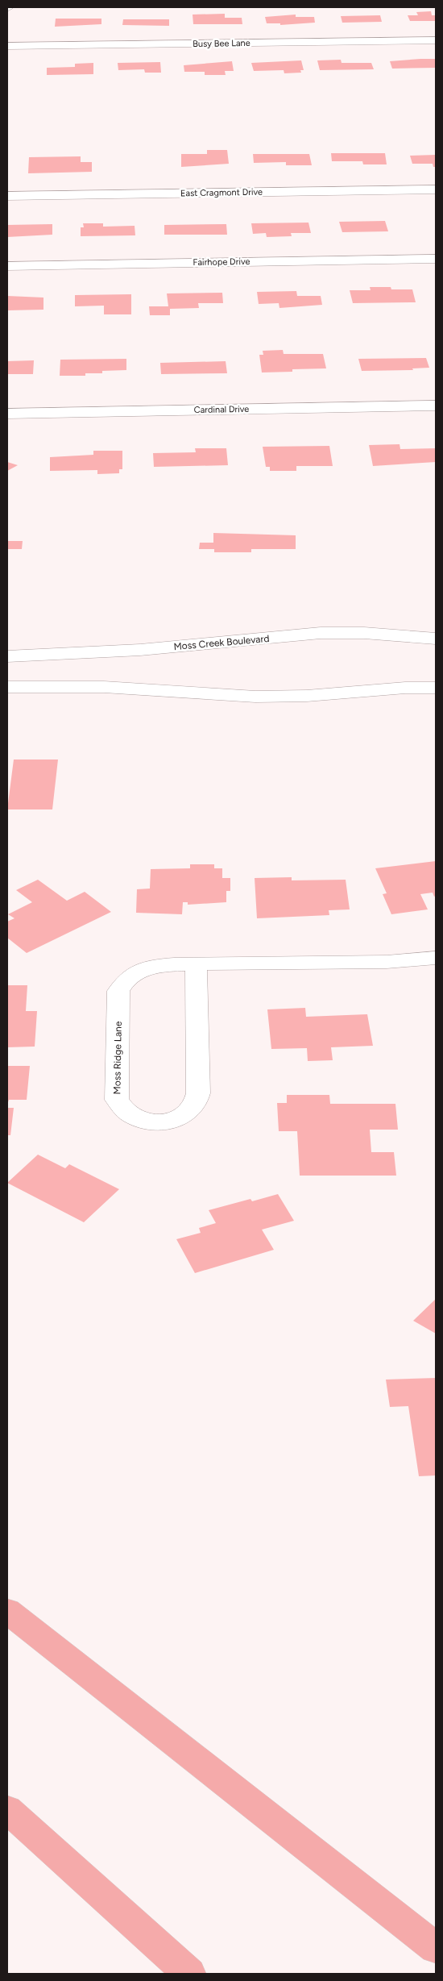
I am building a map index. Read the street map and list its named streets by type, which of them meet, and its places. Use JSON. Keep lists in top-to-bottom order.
{
  "streets": {
    "street": [
      "Busy Bee Lane",
      "East Cragmont Drive",
      "Fairhope Drive",
      "Cardinal Drive",
      "Moss Creek Boulevard",
      "Moss Ridge Lane"
    ]
  }
}
